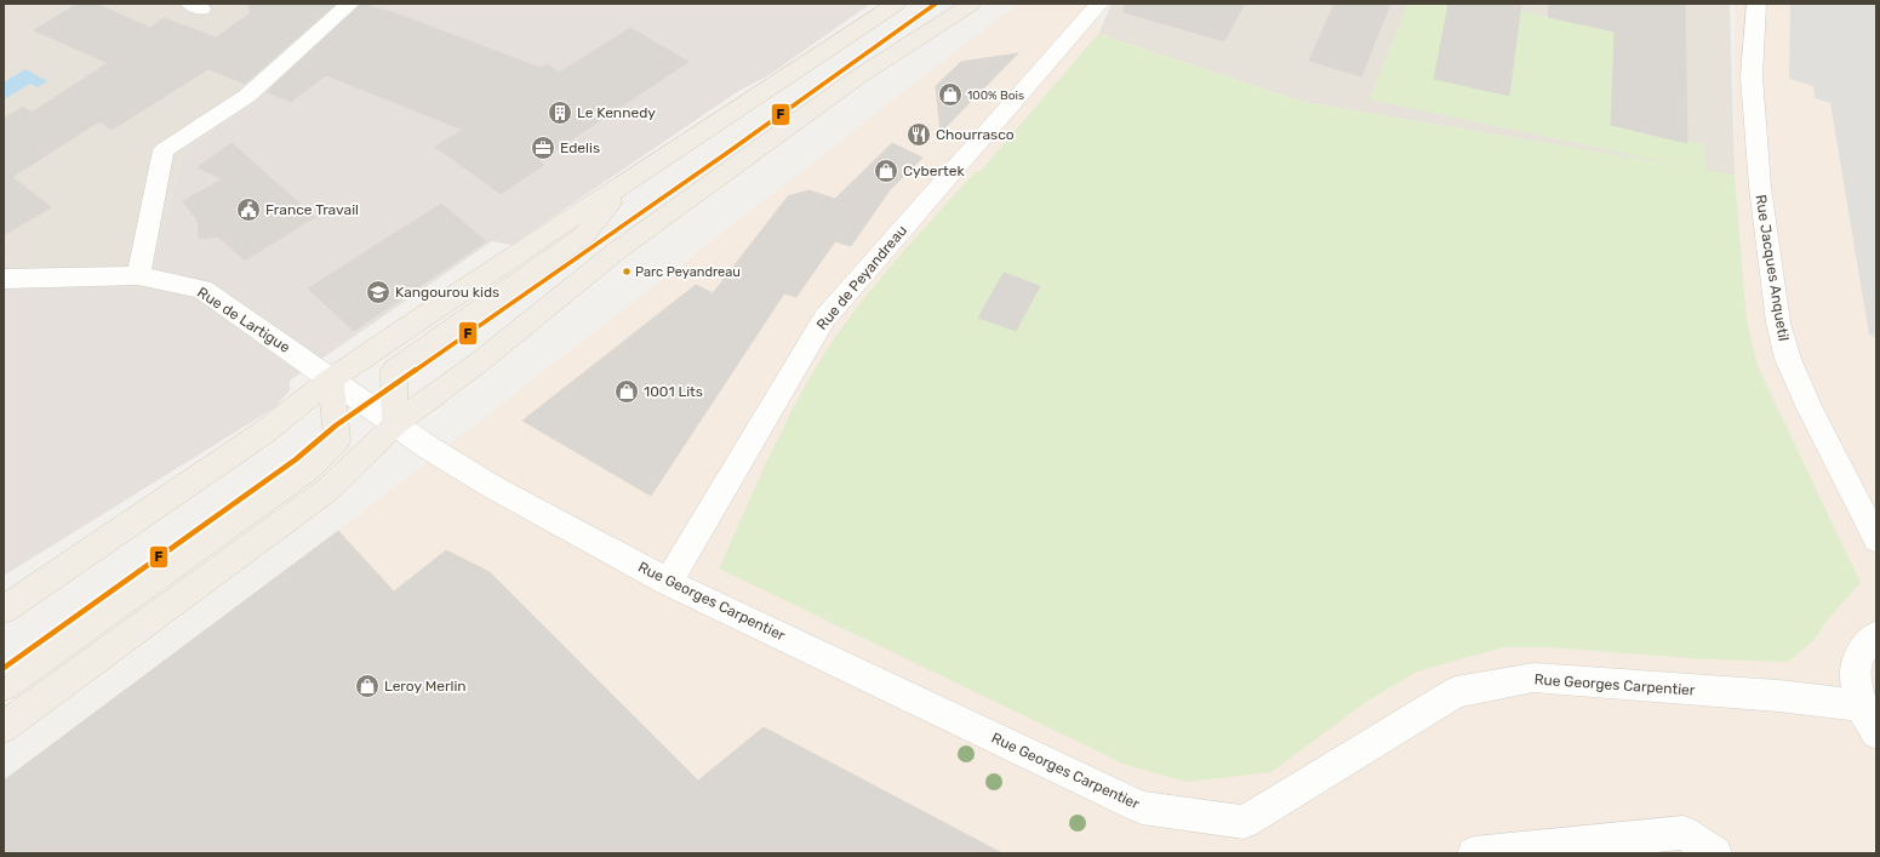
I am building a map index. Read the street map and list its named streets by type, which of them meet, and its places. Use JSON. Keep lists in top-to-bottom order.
{
  "streets": {
    "street": [
      "Rue Jacques Anquetil",
      "Rue de Peyandreau",
      "Rue de Lartigue",
      "Rue Georges Carpentier"
    ]
  },
  "crossings": [
    ["Rue de Peyandreau", "Rue Georges Carpentier"],
    ["Rue de Lartigue", "Rue Georges Carpentier"]
  ],
  "places": {
    "shop": [
      "100% Bois",
      "Cybertek",
      "1001 Lits",
      "Leroy Merlin"
    ],
    "building": ["Le Kennedy"],
    "restaurant": ["Chourrasco"],
    "office": ["Edelis"],
    "public building": ["France Travail"],
    "other": ["Parc Peyandreau"],
    "school or university": ["Kangourou kids"]
  },
  "lines": ["transit line F"]
}
